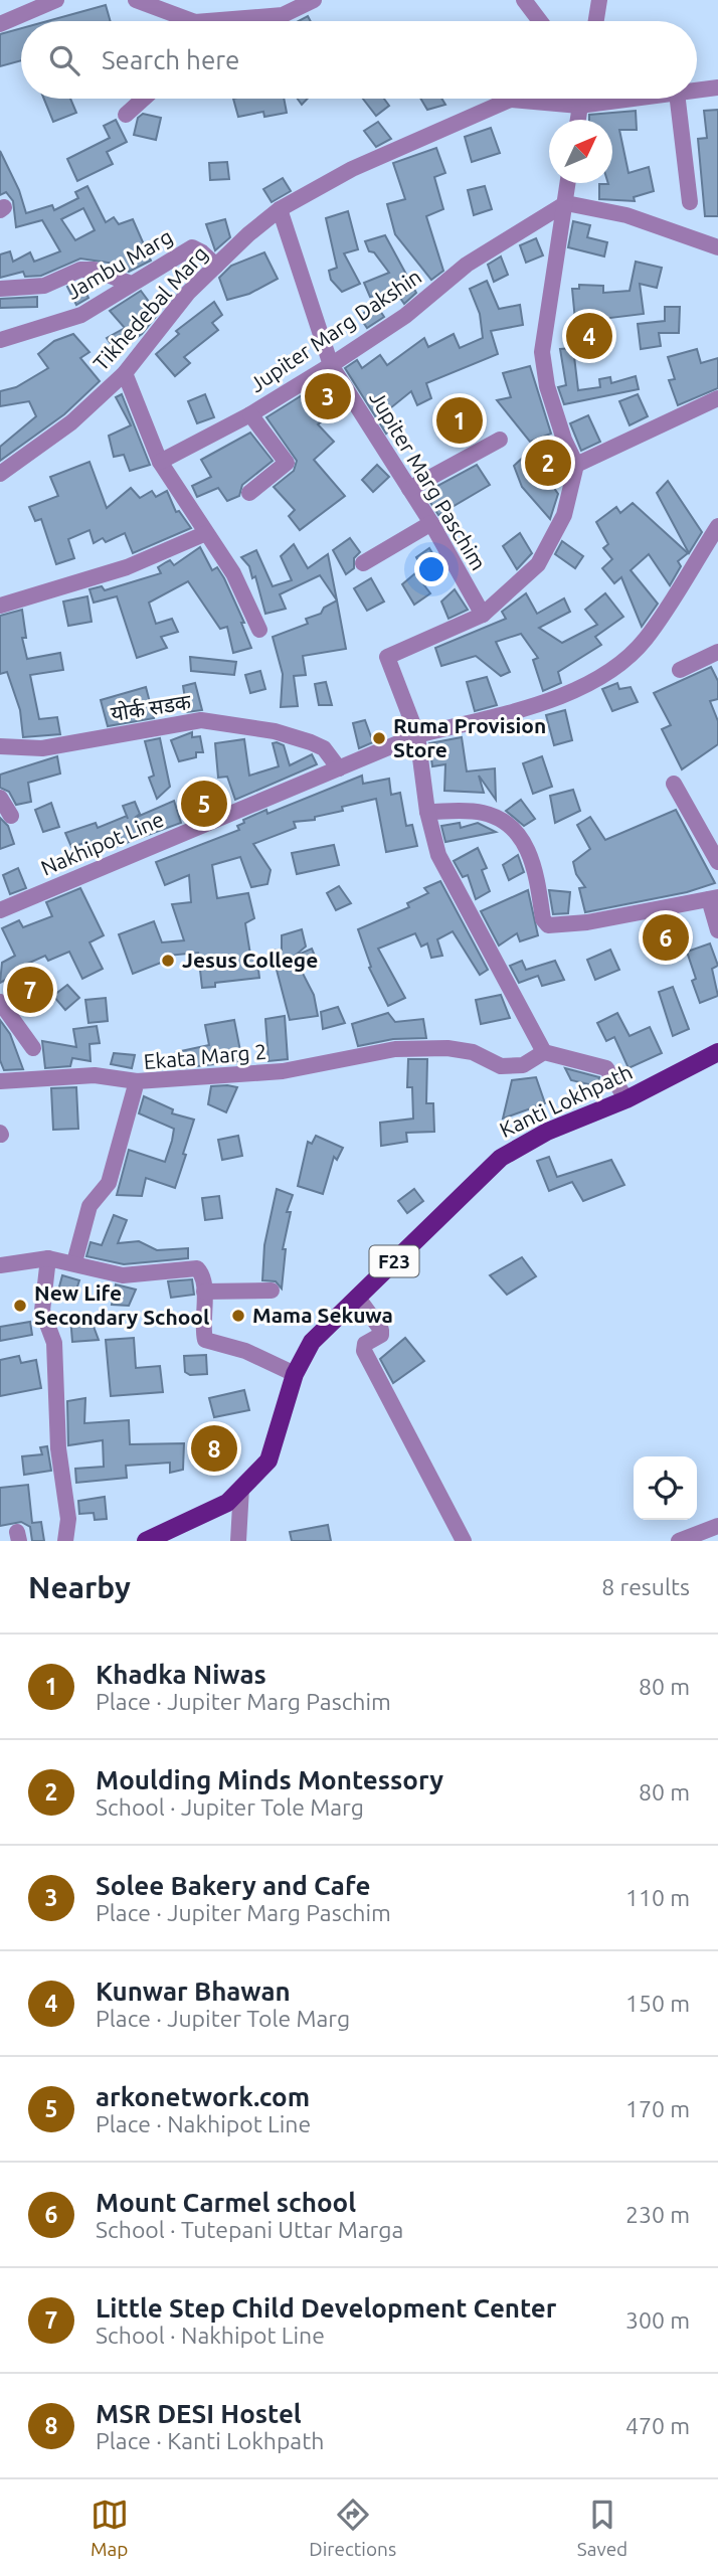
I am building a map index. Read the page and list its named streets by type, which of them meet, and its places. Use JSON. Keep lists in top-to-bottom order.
{
  "streets": {
    "main road": ["Kanti Lokhpath", "F23"],
    "street": [
      "Jambu Marg",
      "Tikhedebal Marg",
      "Jupiter Marg Dakshin",
      "Jupiter Marg Paschim",
      "योर्क सडक",
      "Nakhipot Line",
      "Ekata Marg 2"
    ]
  },
  "crossings": [
    ["Jambu Marg", "Tikhedebal Marg"],
    ["Tikhedebal Marg", "Jupiter Marg Paschim"],
    ["Jupiter Marg Dakshin", "Jupiter Marg Paschim"],
    ["योर्क सडक", "Nakhipot Line"]
  ],
  "places": [
    "Ruma Provision Store",
    "Jesus College",
    "New Life Secondary School",
    "Mama Sekuwa"
  ],
  "north": "top right",
  "page": {
    "search": "Search here",
    "pins": [
      "4",
      "3",
      "1",
      "2",
      "5",
      "6",
      "7",
      "8"
    ],
    "heading": ["Nearby", "8 results"],
    "list": [
      {
        "mark": "1",
        "name": "Khadka Niwas",
        "note": "Place · Jupiter Marg Paschim",
        "value": "80 m"
      },
      {
        "mark": "2",
        "name": "Moulding Minds Montessory",
        "note": "School · Jupiter Tole Marg",
        "value": "80 m"
      },
      {
        "mark": "3",
        "name": "Solee Bakery and Cafe",
        "note": "Place · Jupiter Marg Paschim",
        "value": "110 m"
      },
      {
        "mark": "4",
        "name": "Kunwar Bhawan",
        "note": "Place · Jupiter Tole Marg",
        "value": "150 m"
      },
      {
        "mark": "5",
        "name": "arkonetwork.com",
        "note": "Place · Nakhipot Line",
        "value": "170 m"
      },
      {
        "mark": "6",
        "name": "Mount Carmel school",
        "note": "School · Tutepani Uttar Marga",
        "value": "230 m"
      },
      {
        "mark": "7",
        "name": "Little Step Child Development Center",
        "note": "School · Nakhipot Line",
        "value": "300 m"
      },
      {
        "mark": "8",
        "name": "MSR DESI Hostel",
        "note": "Place · Kanti Lokhpath",
        "value": "470 m"
      }
    ],
    "nav": ["Map", "Directions", "Saved"]
  }
}
